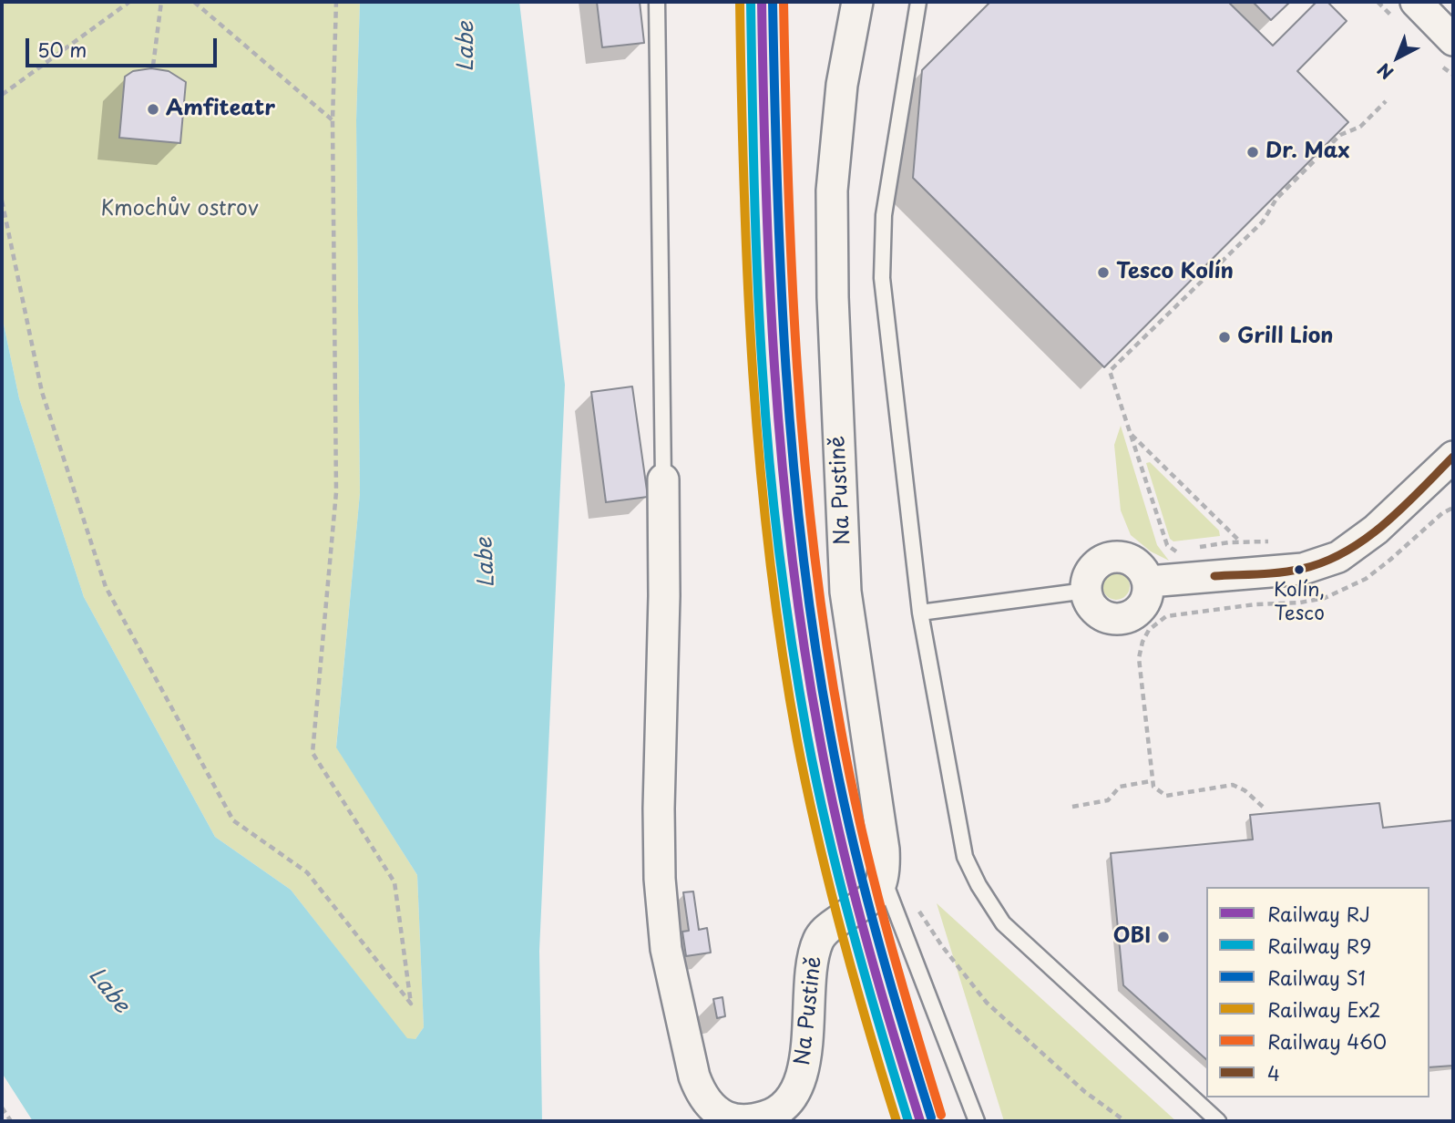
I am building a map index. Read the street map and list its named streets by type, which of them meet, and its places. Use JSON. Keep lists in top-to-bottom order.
{
  "streets": {
    "street": ["Na Pustině"]
  },
  "water": ["Labe"],
  "parks": ["Kmochův ostrov"],
  "places": [
    "Amfiteatr",
    "Dr. Max",
    "Tesco Kolín",
    "Grill Lion",
    "Kolín, Tesco",
    "OBI"
  ],
  "lines": [
    "rail line RJ",
    "rail line R9",
    "rail line S1",
    "rail line Ex2",
    "rail line 460",
    "transit line 4"
  ],
  "legend": [
    "Railway RJ",
    "Railway R9",
    "Railway S1",
    "Railway Ex2",
    "Railway 460",
    "4"
  ],
  "scale_bar": "50 m",
  "north": "bottom left"
}
